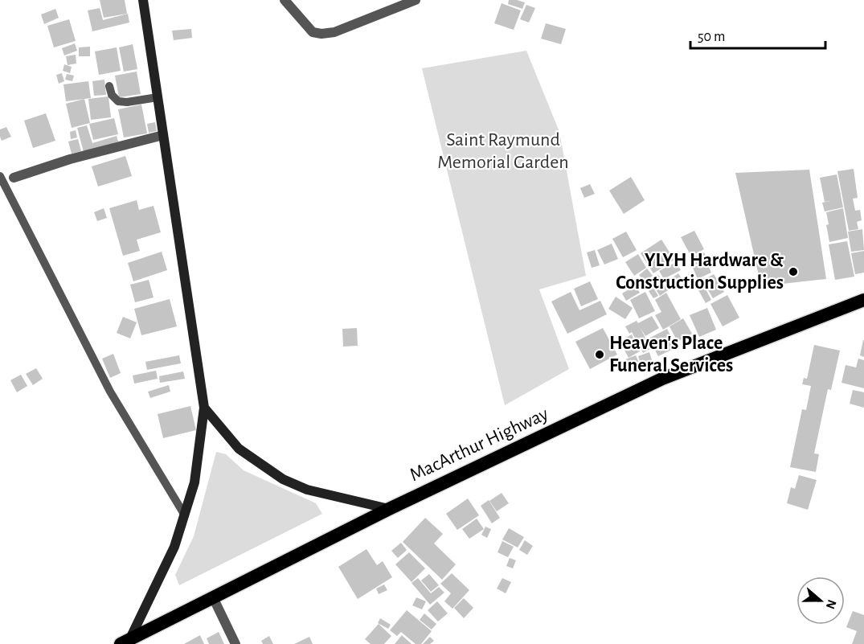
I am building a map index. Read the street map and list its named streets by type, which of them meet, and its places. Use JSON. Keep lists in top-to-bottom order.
{
  "streets": {
    "highway": ["MacArthur Highway"]
  },
  "parks": ["Saint Raymund Memorial Garden"],
  "places": ["YLYH Hardware & Construction Supplies", "Heaven's Place Funeral Services"],
  "scale_bar": "50 m",
  "north": "right"
}
